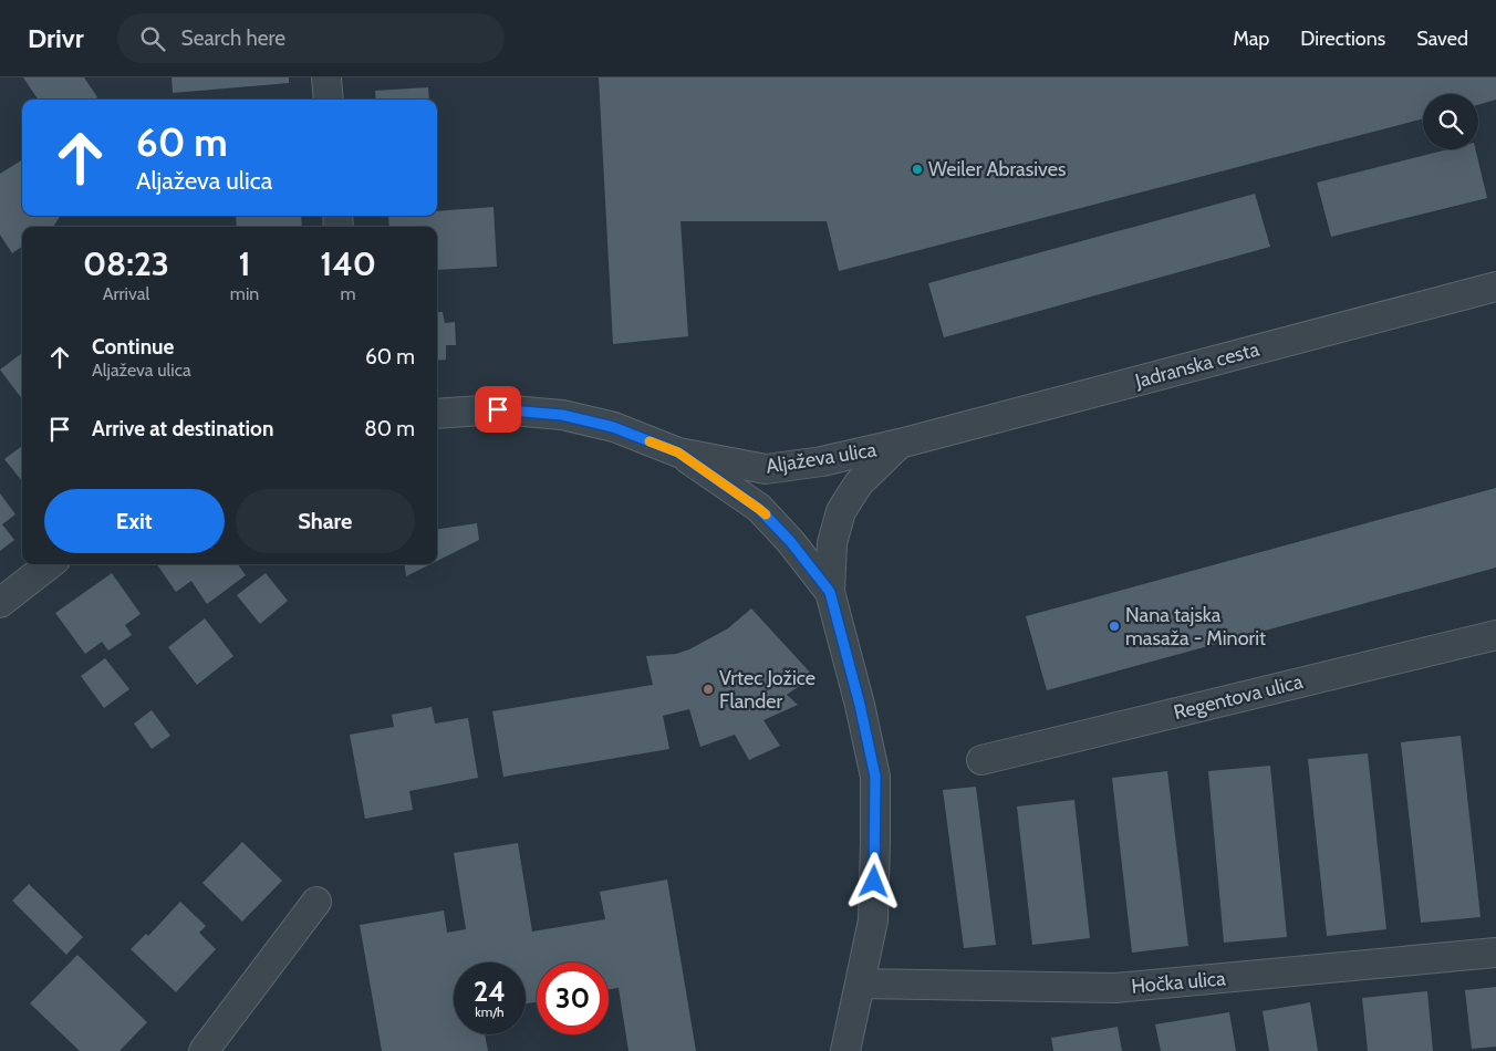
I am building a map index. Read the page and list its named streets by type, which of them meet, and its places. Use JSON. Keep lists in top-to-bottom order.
{
  "streets": {
    "street": [
      "Jadranska cesta",
      "Aljaževa ulica",
      "Regentova ulica",
      "Hočka ulica"
    ]
  },
  "crossings": [
    ["Jadranska cesta", "Aljaževa ulica"]
  ],
  "places": ["Weiler Abrasives", "Nana tajska masaža - Minorit", "Vrtec Jožice Flander"],
  "page": {
    "header": "Drivr",
    "search": "Search here",
    "nav": ["Map", "Directions", "Saved"],
    "turn": ["60 m", "Aljaževa ulica"],
    "eta": [
      "08:23",
      "Arrival",
      "1",
      "min",
      "140",
      "m"
    ],
    "list": [
      {
        "name": "Continue",
        "note": "Aljaževa ulica",
        "value": "60 m"
      },
      {
        "name": "Arrive at destination",
        "value": "80 m"
      }
    ],
    "buttons": ["Exit", "Share"],
    "speed": "24 km/h",
    "limit": "30"
  }
}
